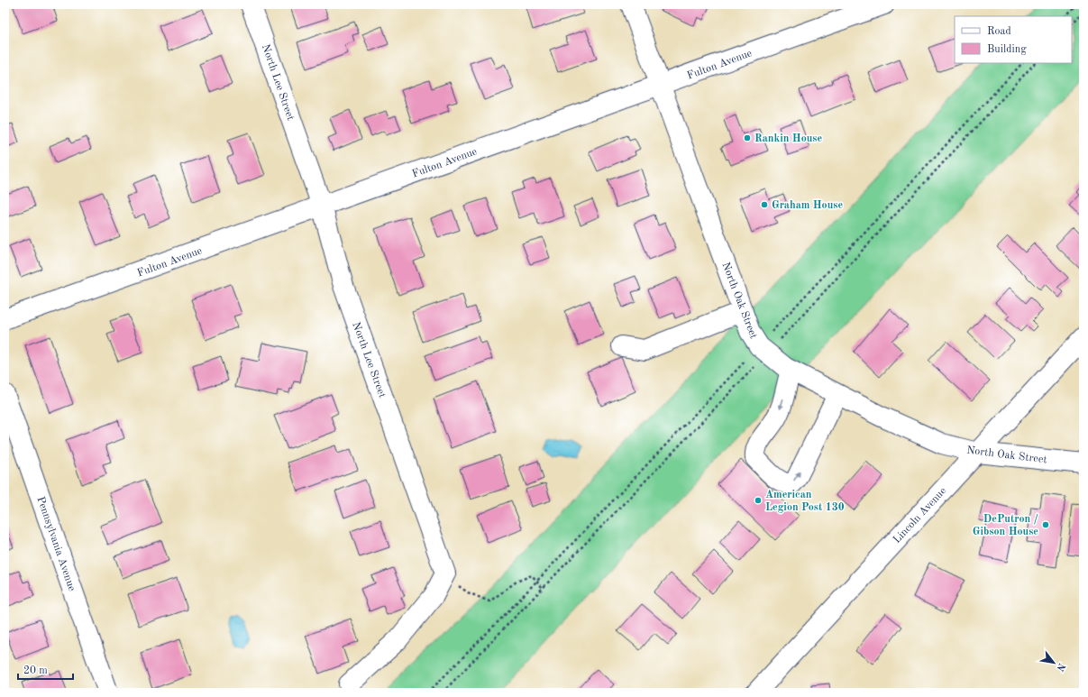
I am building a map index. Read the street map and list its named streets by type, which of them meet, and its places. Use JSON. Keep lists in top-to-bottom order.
{
  "streets": {
    "street": [
      "Fulton Avenue",
      "North Lee Street",
      "North Oak Street",
      "Lincoln Avenue",
      "Pennsylvania Avenue"
    ]
  },
  "crossings": [
    ["Fulton Avenue", "North Lee Street"],
    ["Fulton Avenue", "North Oak Street"],
    ["North Oak Street", "Lincoln Avenue"]
  ],
  "places": [
    "Rankin House",
    "Graham House",
    "American Legion Post 130",
    "DePutron / Gibson House"
  ],
  "legend": ["Road", "Building"],
  "scale_bar": "20 m",
  "north": "bottom right"
}
